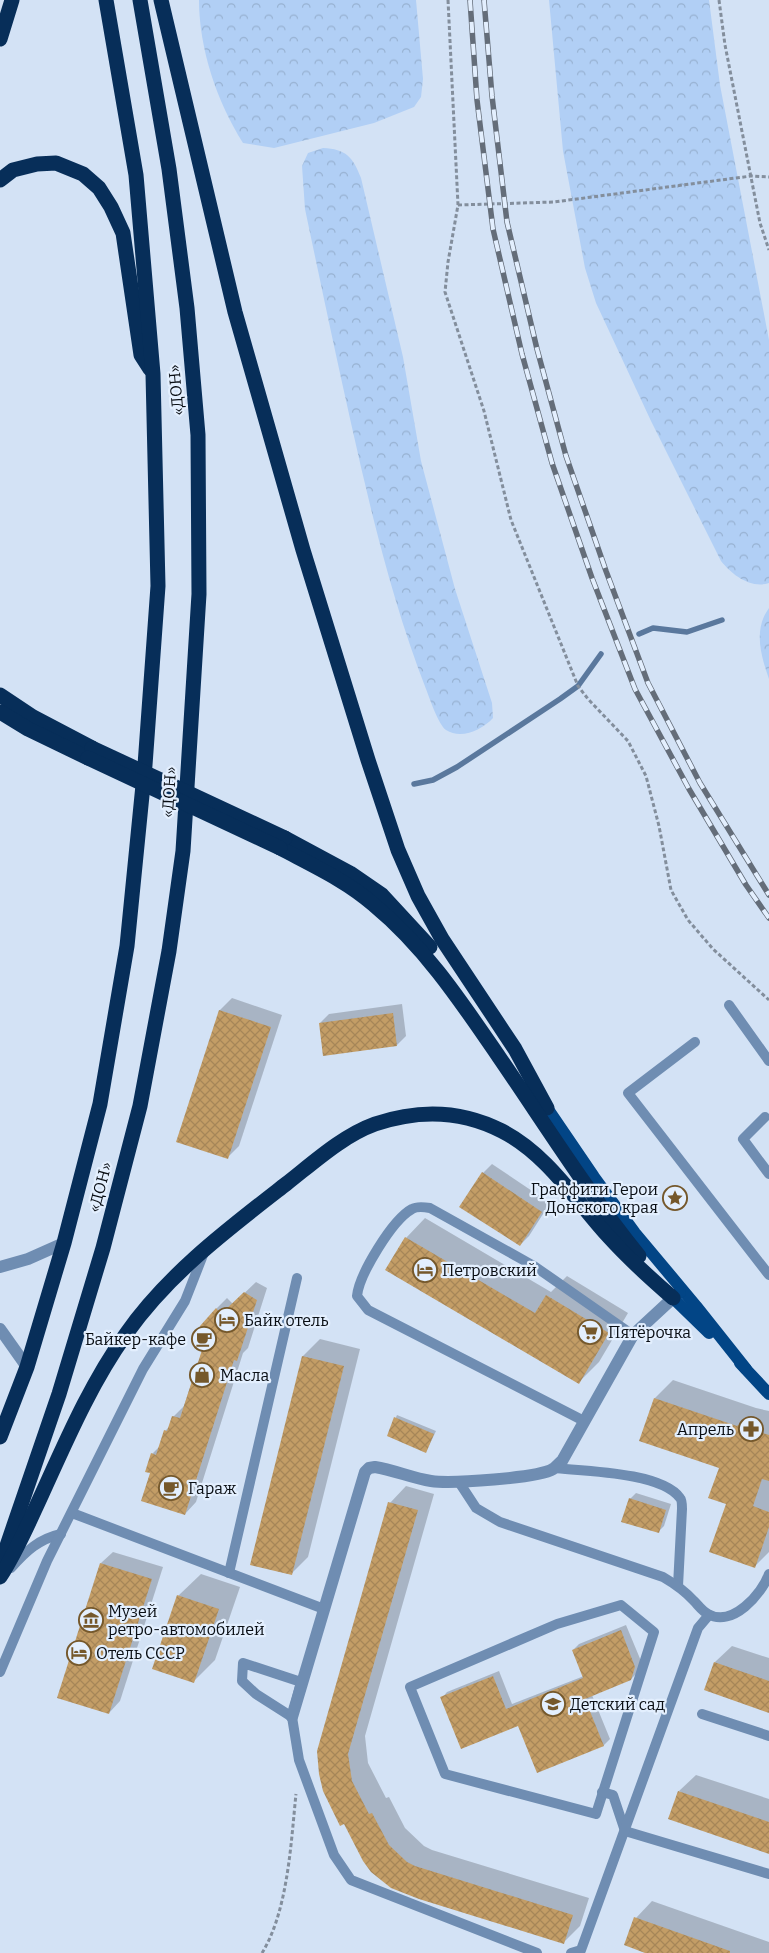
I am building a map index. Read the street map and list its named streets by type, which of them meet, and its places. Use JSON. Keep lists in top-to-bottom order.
{
  "streets": {
    "highway": ["«ДОН»"]
  },
  "places": {
    "place": ["Граффити Герои Донского края"],
    "hotel": ["Петровский", "Байк отель", "Отель СССР"],
    "supermarket": ["Пятёрочка"],
    "cafe": ["Байкер-кафе", "Гараж"],
    "shop": ["Масла"],
    "pharmacy": ["Апрель"],
    "museum": ["Музей ретро-автомобилей"],
    "school or university": ["Детский сад"]
  }
}
